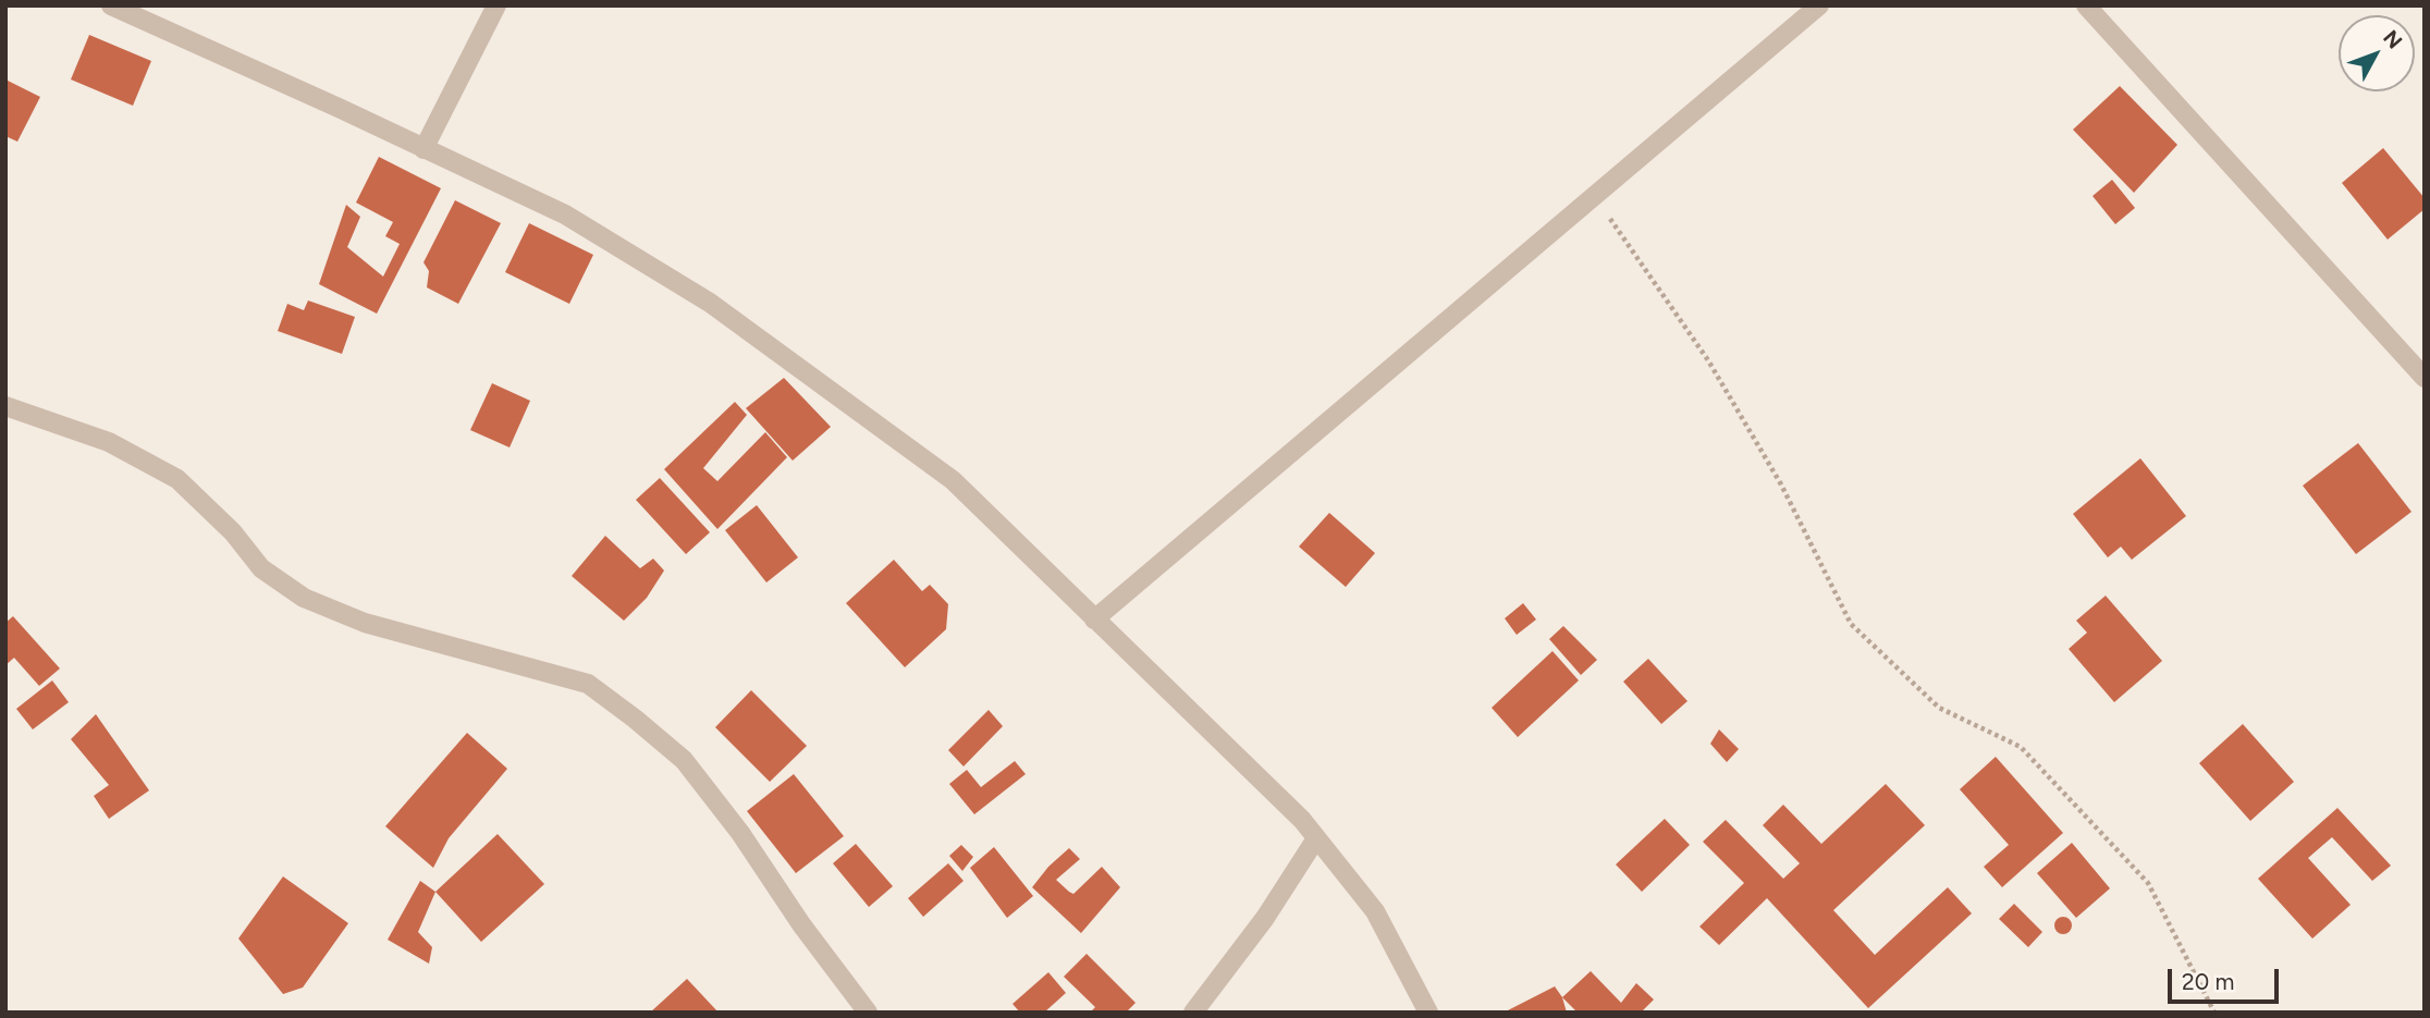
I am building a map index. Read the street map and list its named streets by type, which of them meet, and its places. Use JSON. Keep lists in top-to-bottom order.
{
  "scale_bar": "20 m",
  "north": "top right"
}
